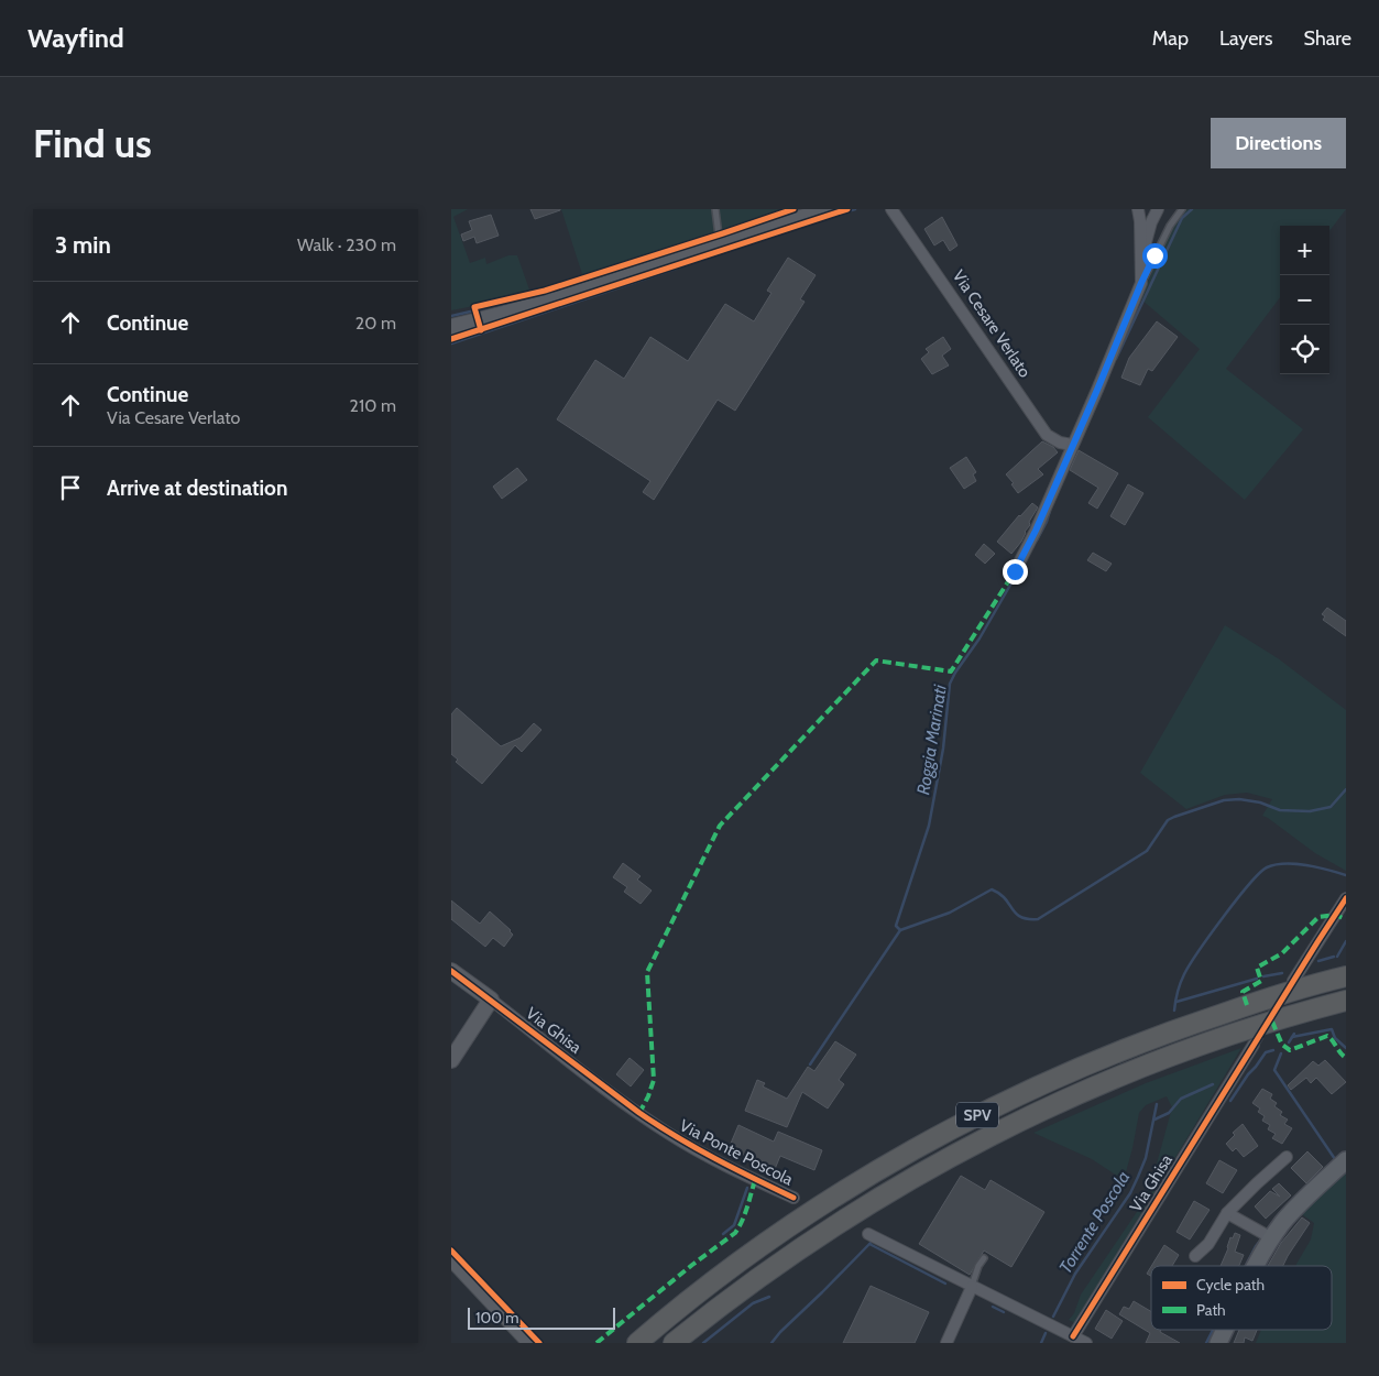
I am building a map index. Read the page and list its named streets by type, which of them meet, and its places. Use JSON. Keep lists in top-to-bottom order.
{
  "streets": {
    "highway": ["SPV"],
    "main road": ["Via Ghisa"],
    "street": ["Via Cesare Verlato", "Via Ponte Poscola"]
  },
  "crossings": [
    ["Via Ghisa", "Via Ponte Poscola"]
  ],
  "water": ["Roggia Marinati", "Torrente Poscola"],
  "legend": ["Cycle path", "Path"],
  "scale_bar": "100 m",
  "page": {
    "header": "Wayfind",
    "nav": ["Map", "Layers", "Share"],
    "buttons": "Directions",
    "title": "Find us",
    "heading": ["3 min", "Walk · 230 m"],
    "map_buttons": ["+", "−"],
    "list": [
      ["Continue", "20 m"],
      ["Continue", "Via Cesare Verlato", "210 m"],
      "Arrive at destination"
    ],
    "scale": "100 m"
  }
}
